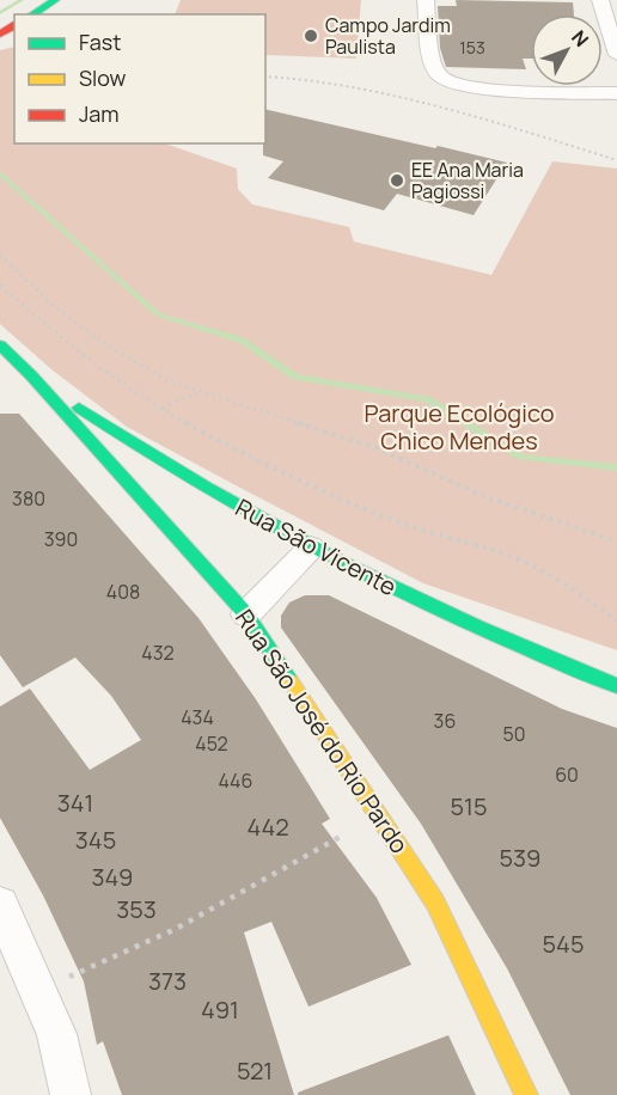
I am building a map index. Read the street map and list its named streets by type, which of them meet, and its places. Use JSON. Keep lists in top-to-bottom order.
{
  "streets": {
    "street": ["Rua São Vicente", "Rua São José do Rio Pardo"]
  },
  "crossings": [
    ["Rua São Vicente", "Rua São José do Rio Pardo"]
  ],
  "parks": ["Parque Ecológico Chico Mendes"],
  "places": ["Campo Jardim Paulista", "EE Ana Maria Pagiossi"],
  "house_numbers": [
    "153",
    "380",
    "390",
    "408",
    "432",
    "434",
    "36",
    "50",
    "452",
    "60",
    "446",
    "341",
    "515",
    "442",
    "345",
    "539",
    "349",
    "353",
    "545",
    "373",
    "491",
    "521"
  ],
  "legend": ["Fast", "Slow", "Jam"],
  "north": "top right"
}
